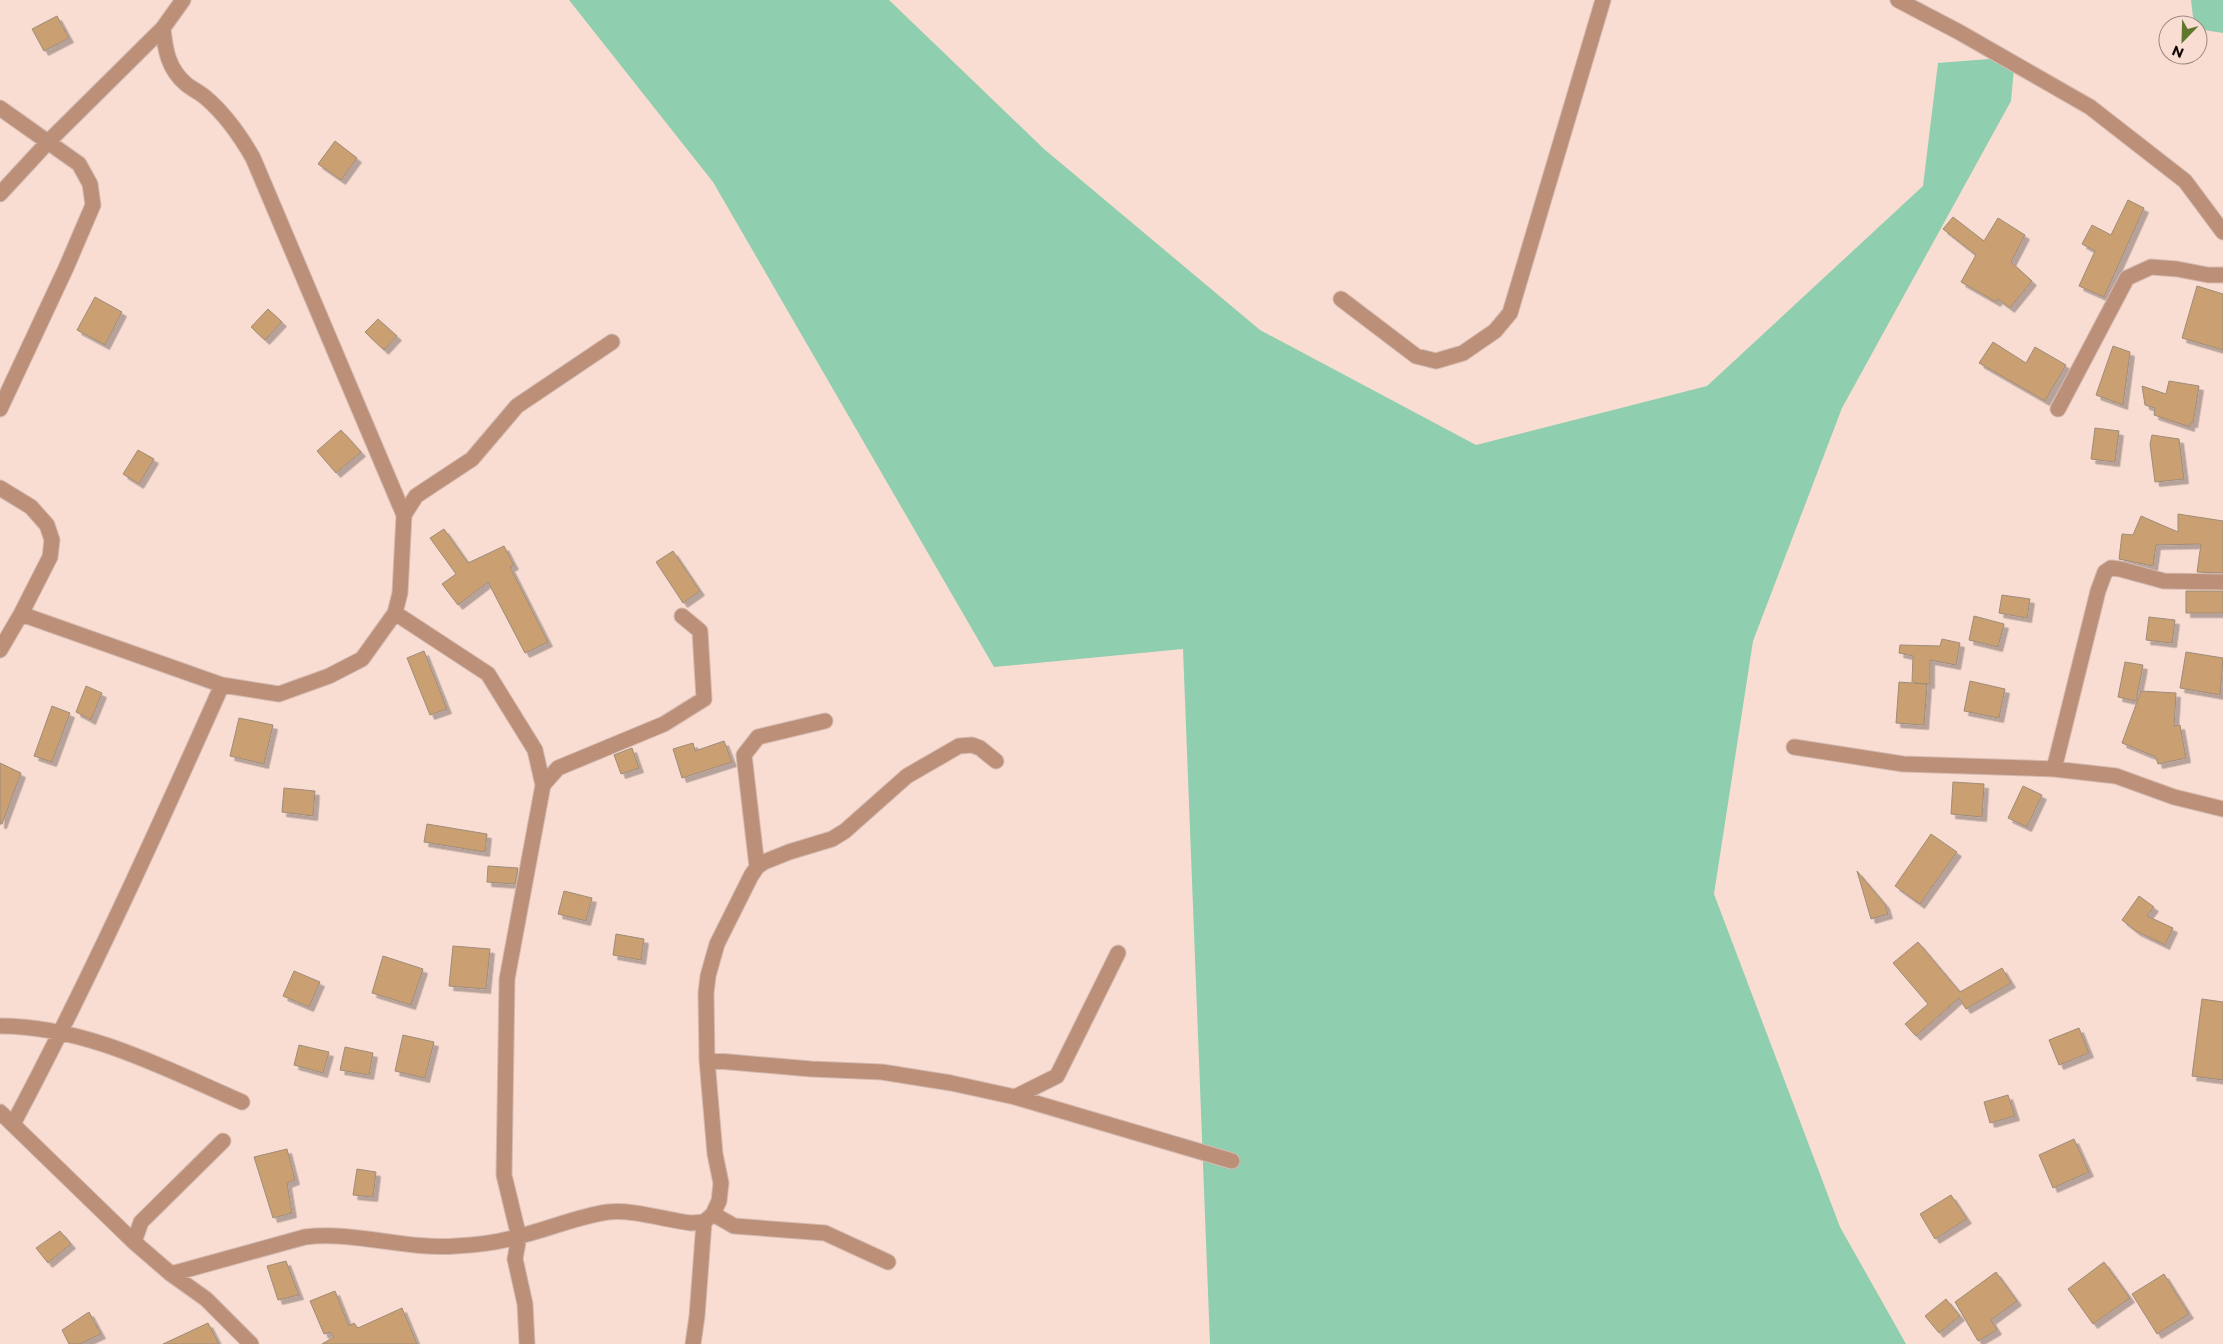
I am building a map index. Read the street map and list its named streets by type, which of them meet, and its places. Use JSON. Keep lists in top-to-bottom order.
{
  "north": "bottom left"
}
